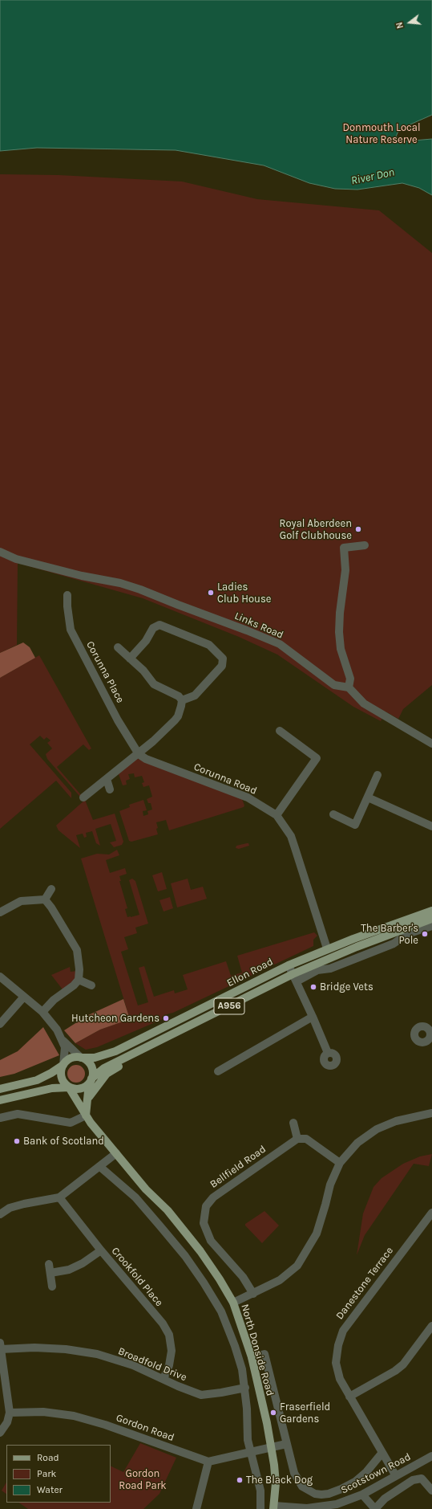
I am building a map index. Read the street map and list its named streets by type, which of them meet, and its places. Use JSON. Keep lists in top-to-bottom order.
{
  "streets": {
    "main road": ["Ellon Road", "A956", "North Donside Road"],
    "street": [
      "Links Road",
      "Corunna Place",
      "Corunna Road",
      "Bellfield Road",
      "Crookfold Place",
      "Danestone Terrace",
      "Broadfold Drive",
      "Gordon Road",
      "Scotstown Road"
    ]
  },
  "crossings": [
    ["Corunna Place", "Corunna Road"],
    ["Corunna Road", "Ellon Road"],
    ["Ellon Road", "A956"],
    ["Ellon Road", "North Donside Road"],
    ["A956", "North Donside Road"],
    ["Crookfold Place", "Broadfold Drive"],
    ["Danestone Terrace", "Scotstown Road"],
    ["North Donside Road", "Broadfold Drive"],
    ["North Donside Road", "Scotstown Road"]
  ],
  "water": ["River Don"],
  "parks": ["Donmouth Local Nature Reserve", "Gordon Road Park"],
  "places": [
    "Royal Aberdeen Golf Clubhouse",
    "Ladies Club House",
    "The Barber's Pole",
    "Bridge Vets",
    "Hutcheon Gardens",
    "Bank of Scotland",
    "Fraserfield Gardens",
    "The Black Dog"
  ],
  "legend": ["Road", "Park", "Water"],
  "north": "left"
}
